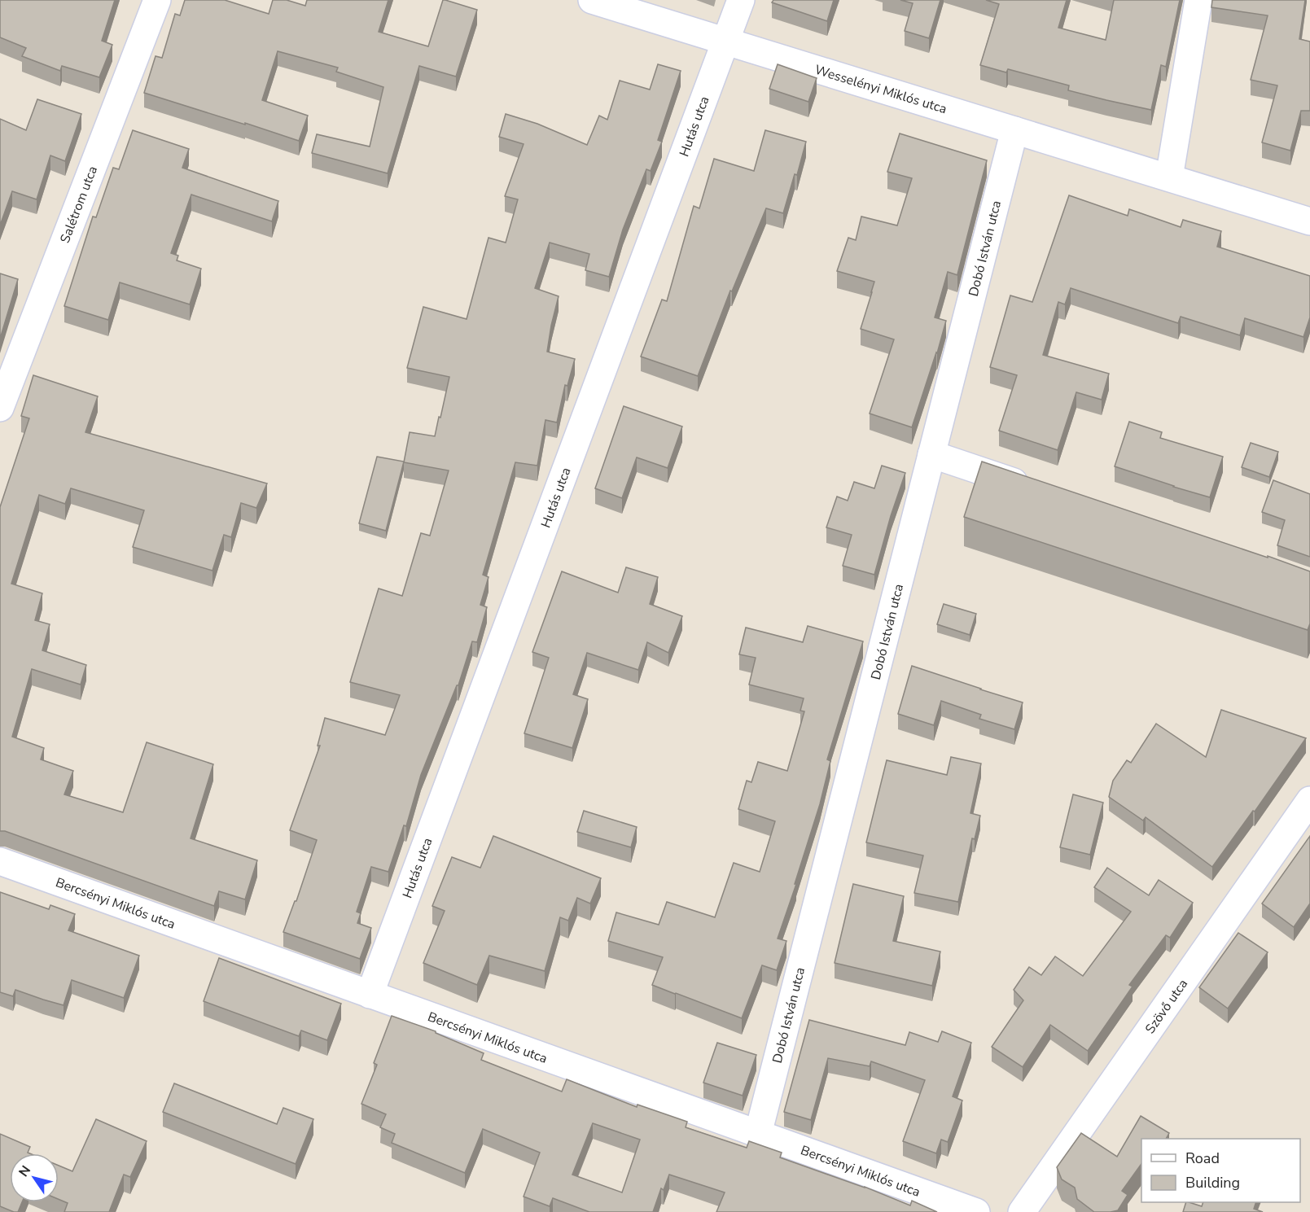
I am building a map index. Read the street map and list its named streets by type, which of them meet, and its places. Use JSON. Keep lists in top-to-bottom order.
{
  "streets": {
    "street": [
      "Wesselényi Miklós utca",
      "Hutás utca",
      "Salétrom utca",
      "Dobó István utca",
      "Bercsényi Miklós utca",
      "Szövő utca"
    ]
  },
  "crossings": [
    ["Wesselényi Miklós utca", "Hutás utca"],
    ["Wesselényi Miklós utca", "Dobó István utca"],
    ["Hutás utca", "Bercsényi Miklós utca"],
    ["Dobó István utca", "Bercsényi Miklós utca"]
  ],
  "legend": ["Road", "Building"],
  "north": "top left"
}
